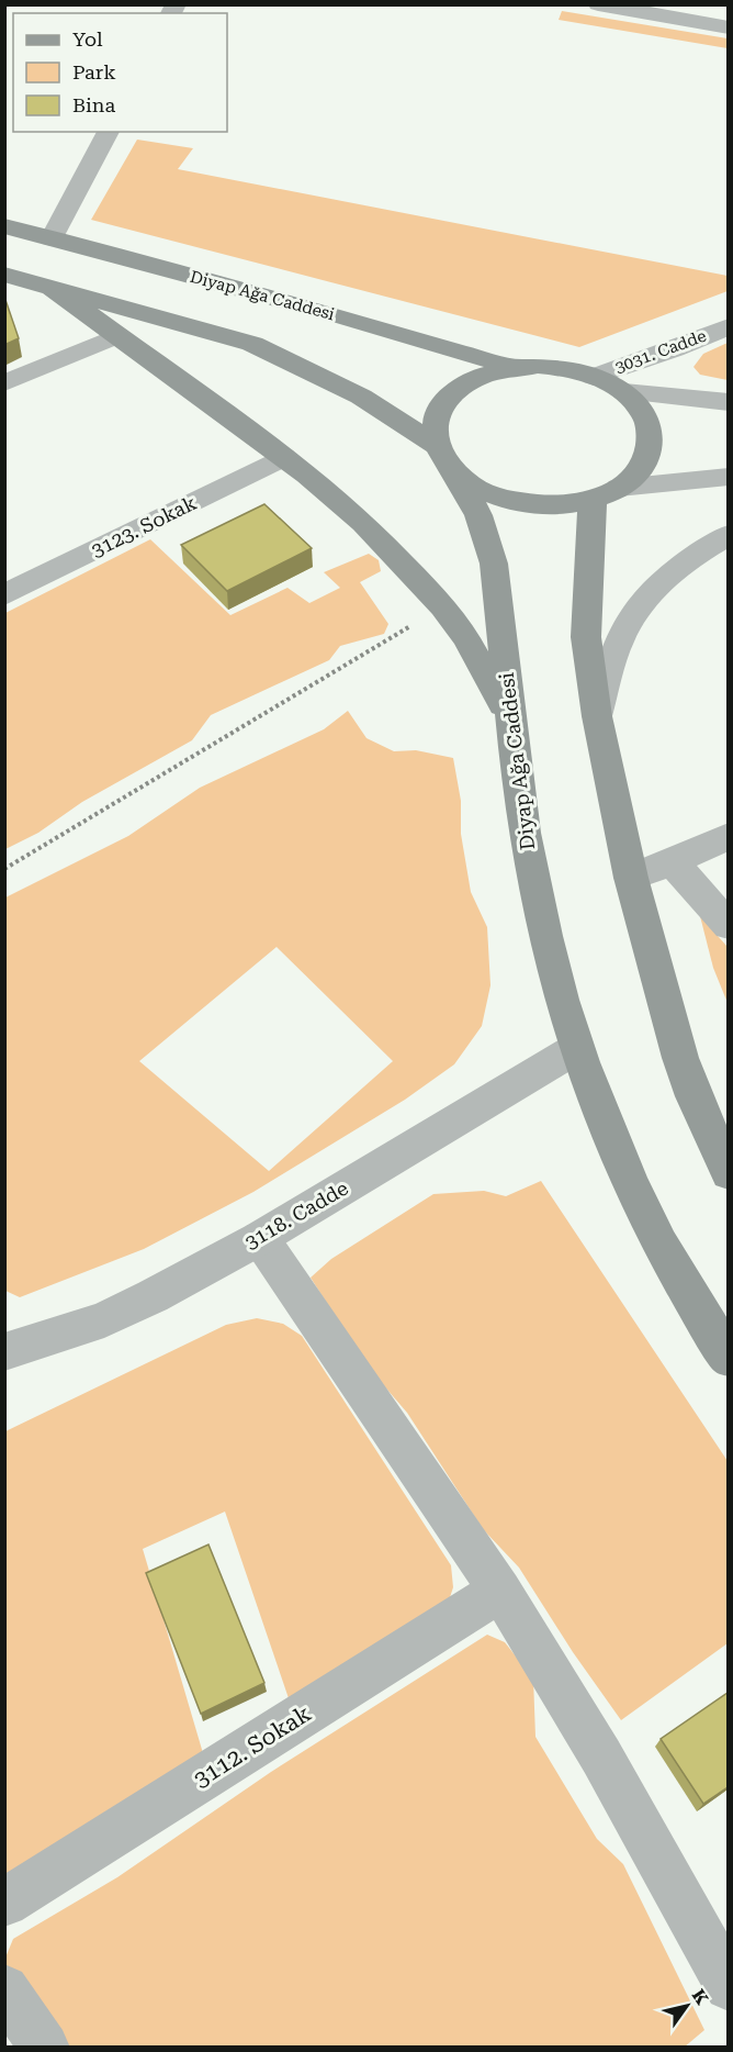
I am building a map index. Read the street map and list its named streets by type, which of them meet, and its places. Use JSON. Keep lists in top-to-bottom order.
{
  "streets": {
    "main road": ["Diyap Ağa Caddesi"],
    "street": [
      "3031. Cadde",
      "3123. Sokak",
      "3118. Cadde",
      "3112. Sokak"
    ]
  },
  "crossings": [
    ["Diyap Ağa Caddesi", "3031. Cadde"],
    ["Diyap Ağa Caddesi", "3118. Cadde"]
  ],
  "legend": ["Yol", "Park", "Bina"],
  "north": "top right"
}
